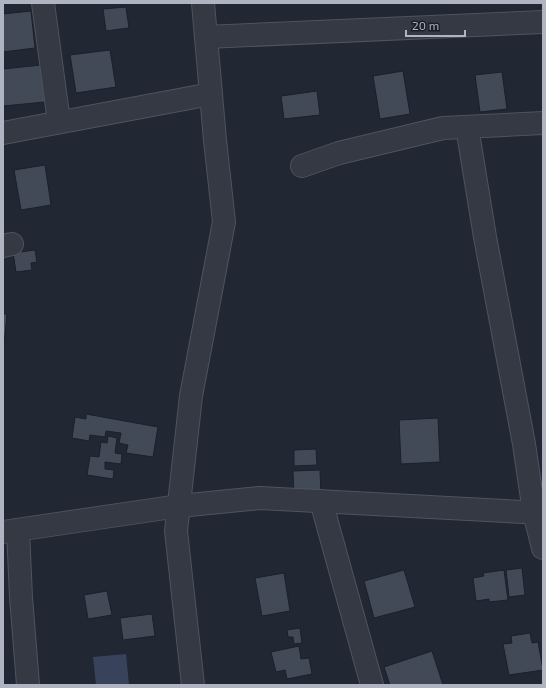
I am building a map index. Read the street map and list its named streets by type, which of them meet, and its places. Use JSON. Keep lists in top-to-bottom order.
{
  "scale_bar": "20 m"
}
